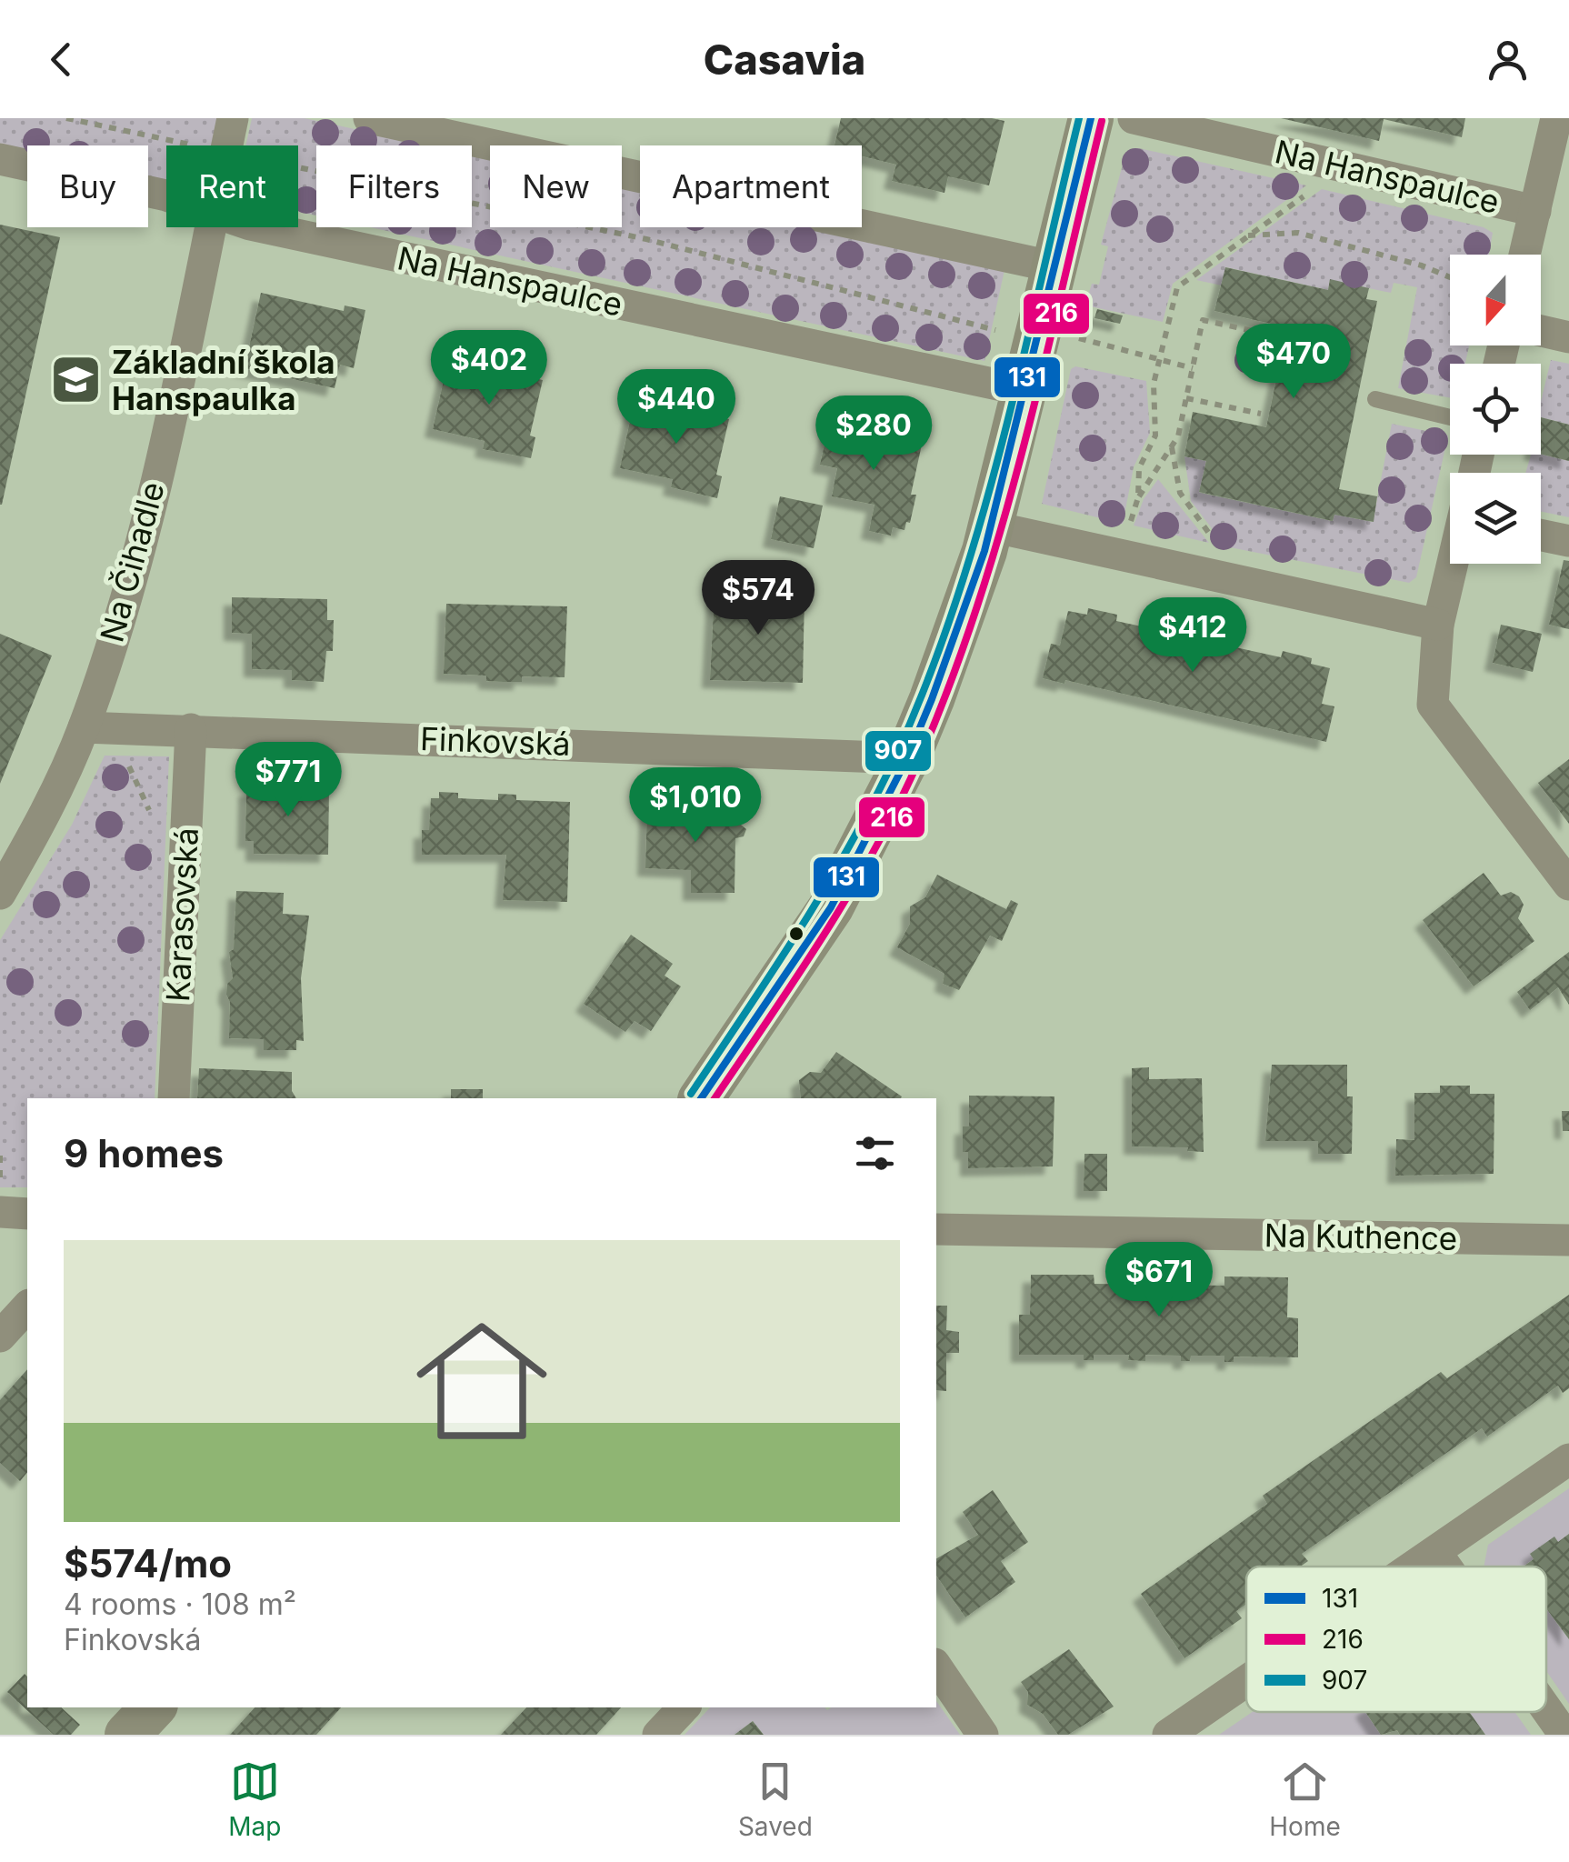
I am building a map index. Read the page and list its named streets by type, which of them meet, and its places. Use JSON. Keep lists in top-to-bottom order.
{
  "streets": {
    "street": [
      "Na Hanspaulce",
      "Na Čihadle",
      "Finkovská",
      "Karasovská",
      "Na Kuthence"
    ]
  },
  "crossings": [
    ["Na Čihadle", "Finkovská"],
    ["Finkovská", "Karasovská"]
  ],
  "places": {
    "school or university": ["Základní škola Hanspaulka"]
  },
  "lines": ["transit line 131", "transit line 907", "transit line 216"],
  "legend": ["131", "216", "907"],
  "north": "bottom",
  "page": {
    "header": "Casavia",
    "chip": [
      "Buy",
      "Rent",
      "Filters",
      "New",
      "Apartment"
    ],
    "price": [
      "$470",
      "$402",
      "$440",
      "$280",
      "$574",
      "$412",
      "$771",
      "$1,010",
      "$671"
    ],
    "heading": "9 homes",
    "list": [
      {
        "name": "$574/mo",
        "note": "4 rooms · 108 m² · Finkovská"
      }
    ],
    "tabs": ["Map", "Saved", "Home"]
  }
}
